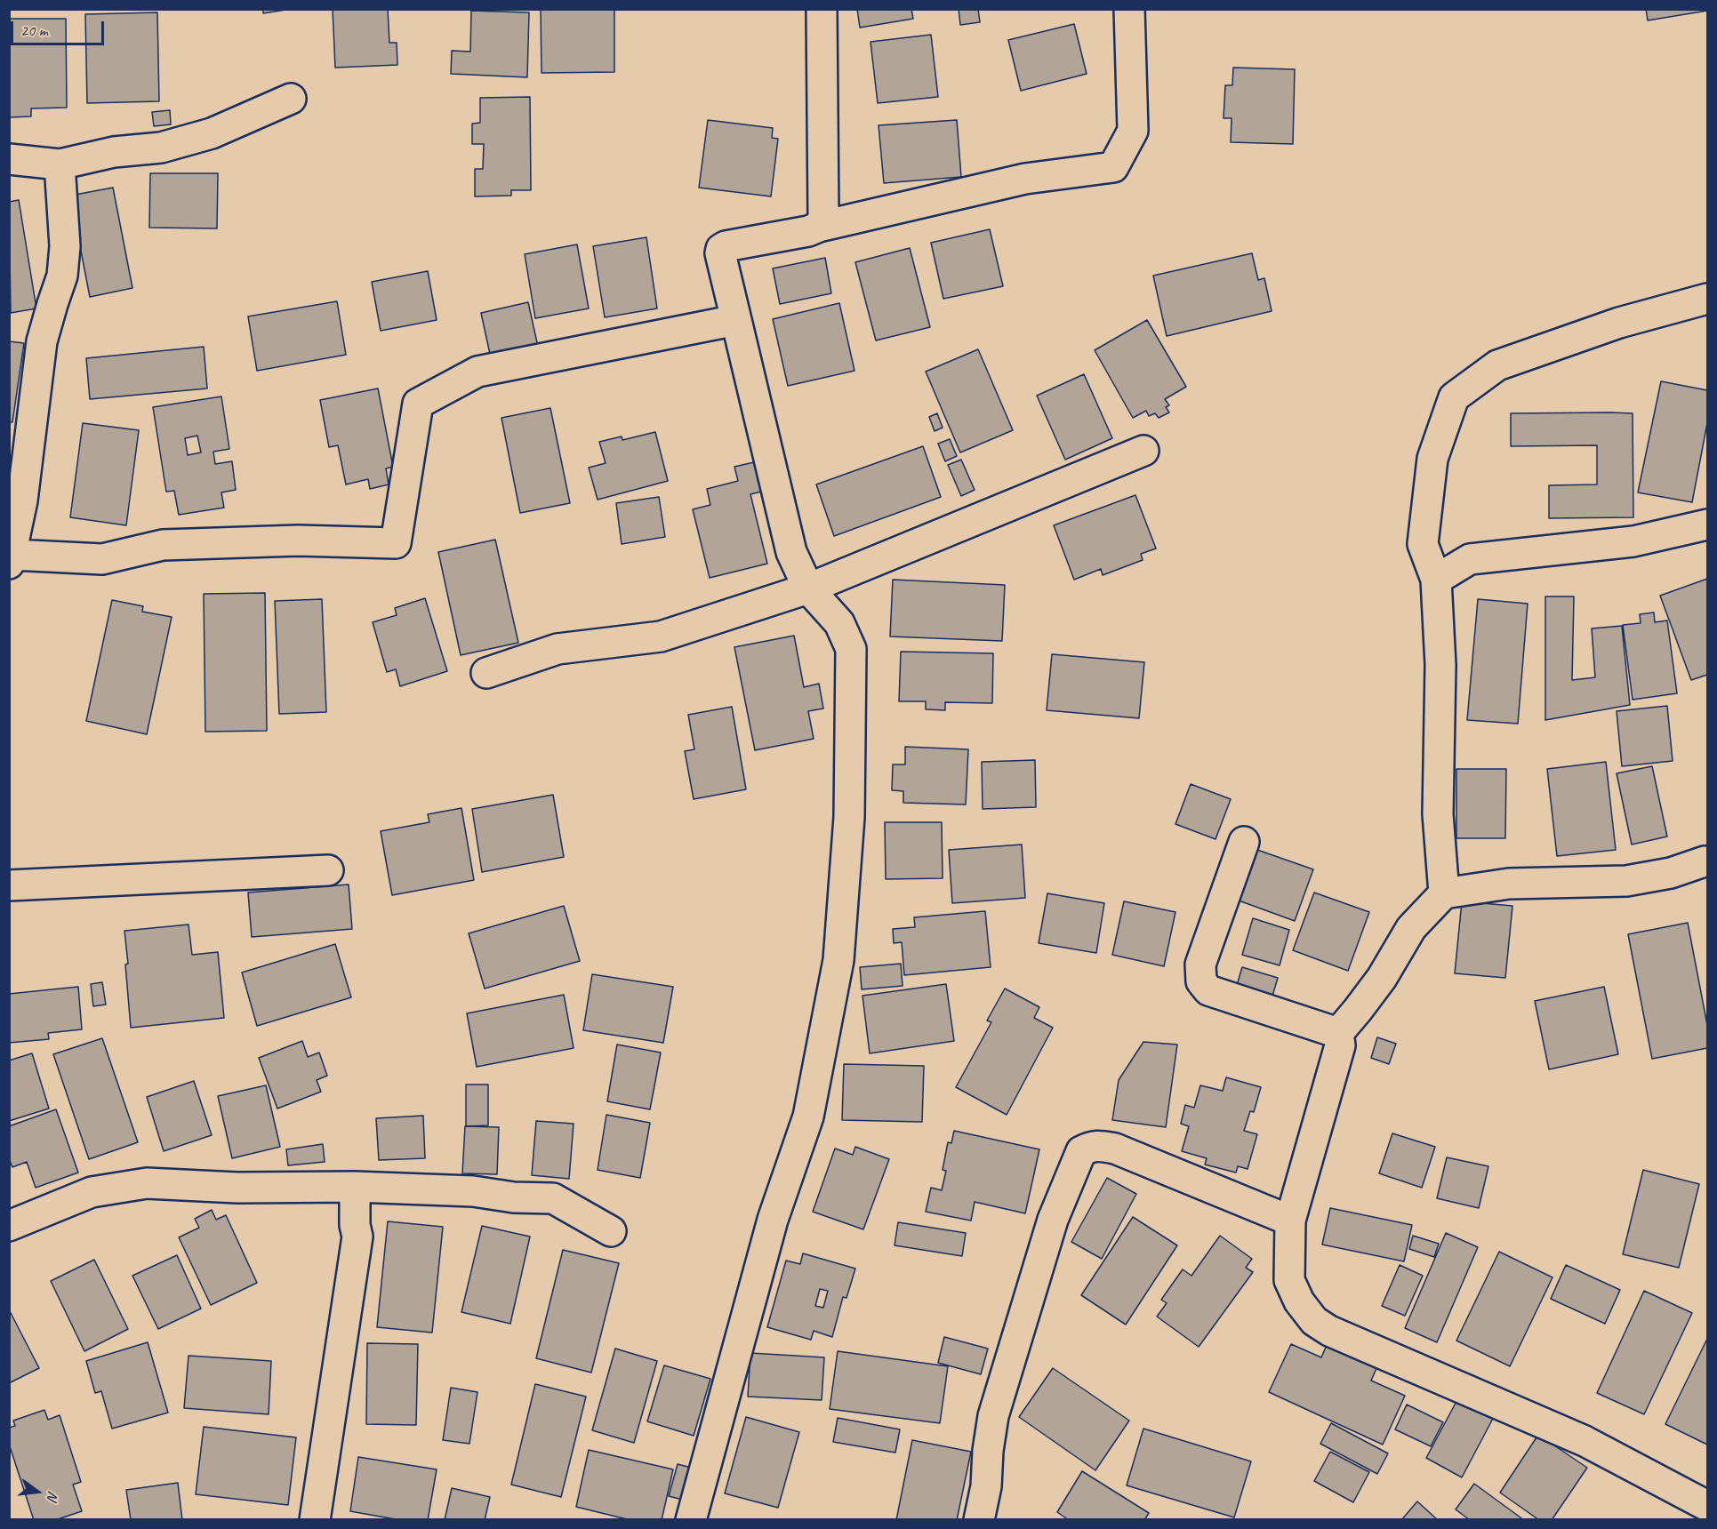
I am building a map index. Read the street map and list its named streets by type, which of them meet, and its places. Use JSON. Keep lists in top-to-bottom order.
{
  "scale_bar": "20 m",
  "north": "right"
}
